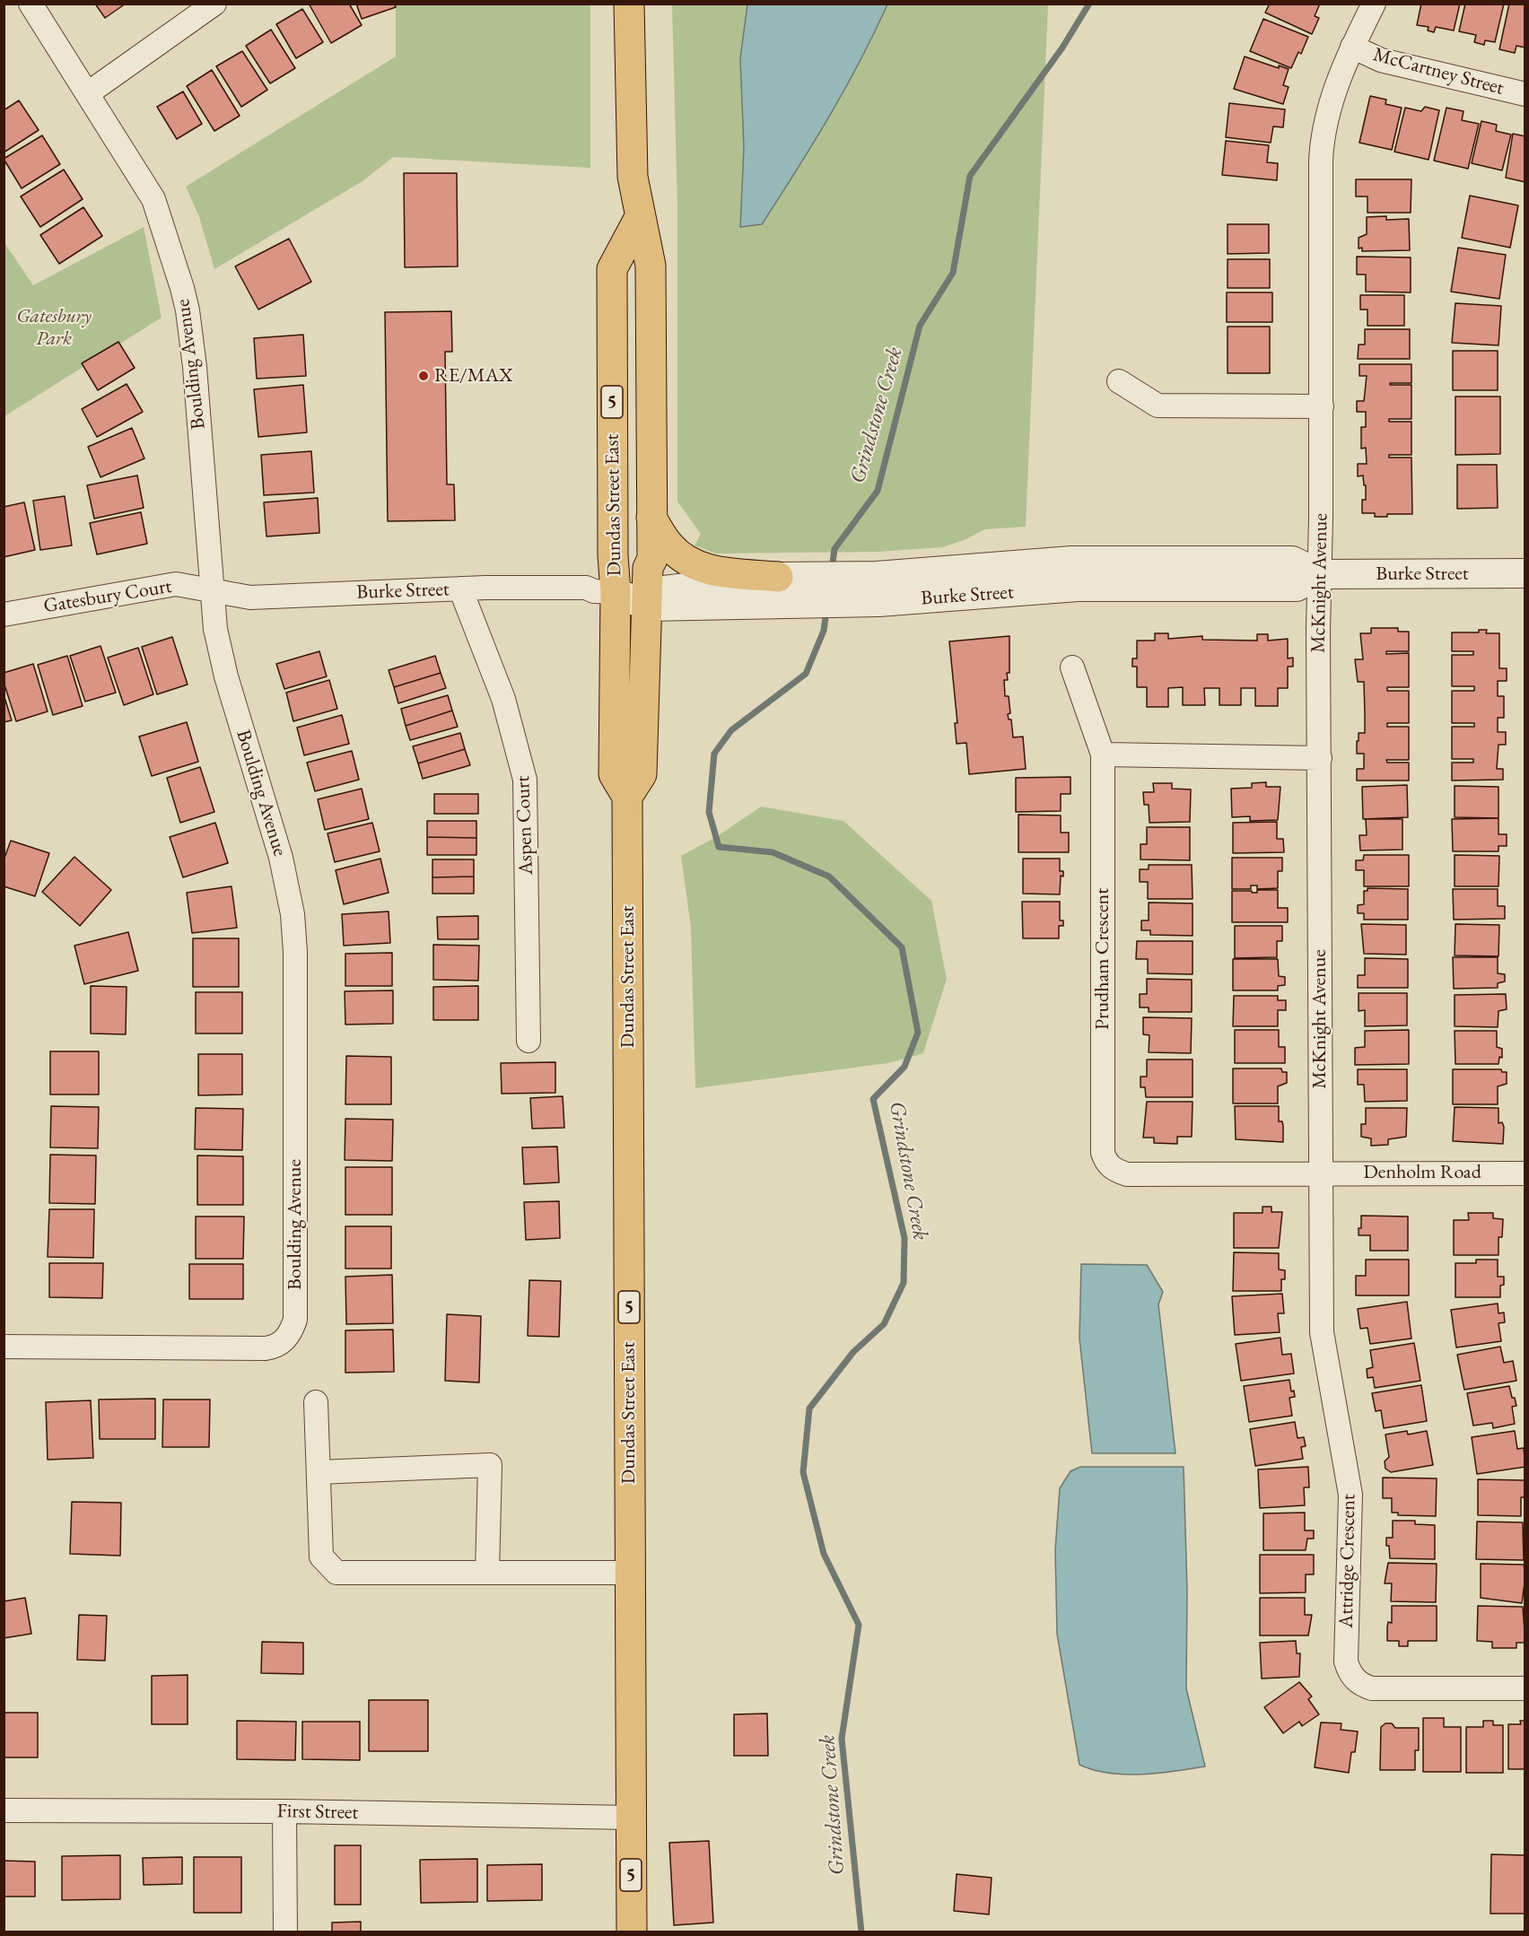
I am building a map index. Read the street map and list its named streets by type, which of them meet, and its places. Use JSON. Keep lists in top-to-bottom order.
{
  "streets": {
    "main road": ["5", "Dundas Street East"],
    "street": [
      "McCartney Street",
      "Boulding Avenue",
      "Burke Street",
      "McKnight Avenue",
      "Gatesbury Court",
      "Aspen Court",
      "Prudham Crescent",
      "Denholm Road",
      "Attridge Crescent",
      "First Street"
    ]
  },
  "crossings": [
    ["McCartney Street", "McKnight Avenue"],
    ["Boulding Avenue", "Burke Street"],
    ["Boulding Avenue", "Gatesbury Court"],
    ["Dundas Street East", "Burke Street"],
    ["Dundas Street East", "First Street"],
    ["Burke Street", "McKnight Avenue"],
    ["Burke Street", "Gatesbury Court"],
    ["Burke Street", "Aspen Court"],
    ["McKnight Avenue", "Prudham Crescent"],
    ["McKnight Avenue", "Denholm Road"],
    ["McKnight Avenue", "Attridge Crescent"],
    ["Prudham Crescent", "Denholm Road"],
    ["Prudham Crescent", "Attridge Crescent"],
    ["Denholm Road", "Attridge Crescent"]
  ],
  "water": ["Grindstone Creek"],
  "parks": ["Gatesbury Park"],
  "places": ["RE/MAX"]
}
